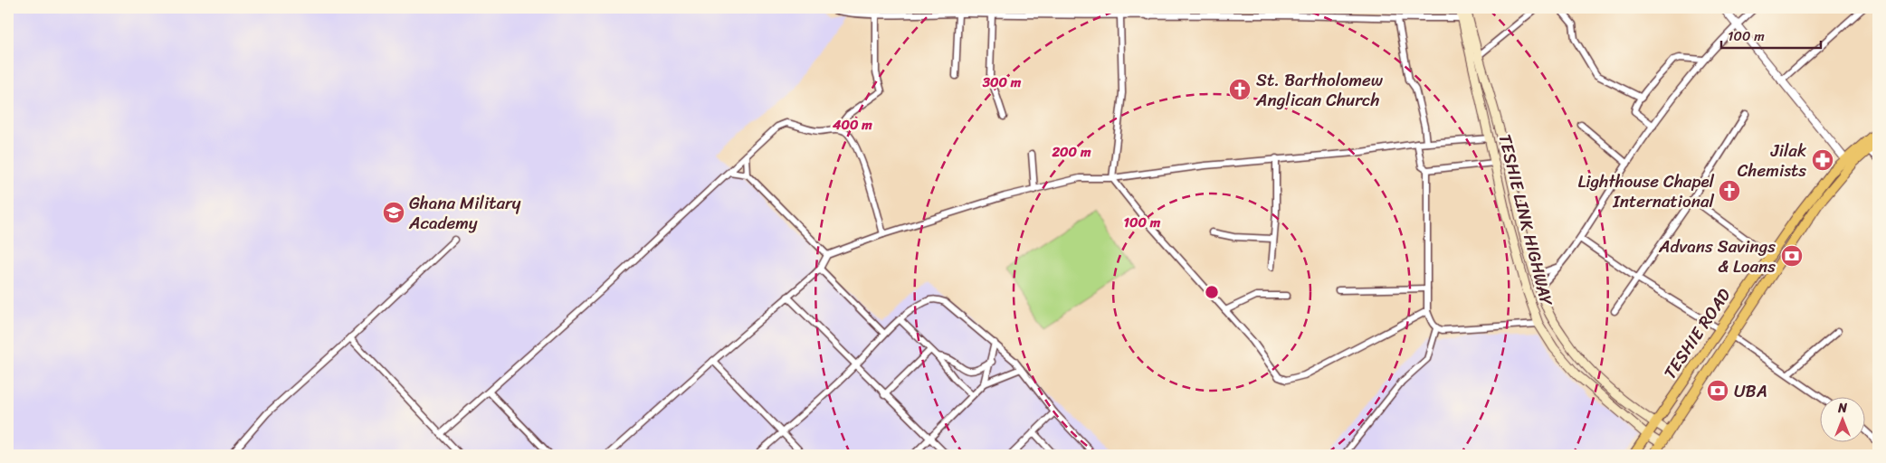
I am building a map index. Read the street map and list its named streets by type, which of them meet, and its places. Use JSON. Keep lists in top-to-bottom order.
{
  "streets": {
    "main road": ["TESHIE LINK HIGHWAY", "TESHIE ROAD"]
  },
  "crossings": [
    ["TESHIE LINK HIGHWAY", "TESHIE ROAD"]
  ],
  "places": {
    "church": ["St. Bartholomew Anglican Church", "Lighthouse Chapel International"],
    "pharmacy": ["Jilak Chemists"],
    "school or university": ["Ghana Military Academy"],
    "bank": ["Advans Savings & Loans", "UBA"]
  },
  "scale_bar": "100 m",
  "north": "top",
  "rings": [
    "300 m",
    "400 m",
    "200 m",
    "100 m"
  ]
}
